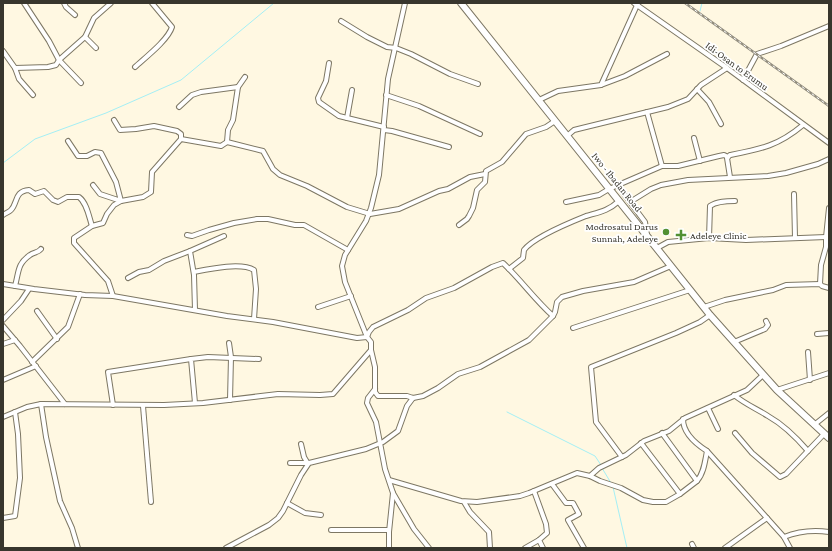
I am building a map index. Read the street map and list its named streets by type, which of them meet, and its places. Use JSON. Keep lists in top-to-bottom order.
{
  "streets": {
    "main road": ["Iwo - Ibadan Road"],
    "street": ["Idi-Osan to Erumu"]
  },
  "places": {
    "other": ["Modrosatul Darus Sunnah, Adeleye"],
    "health": ["Adeleye Clinic"]
  }
}
